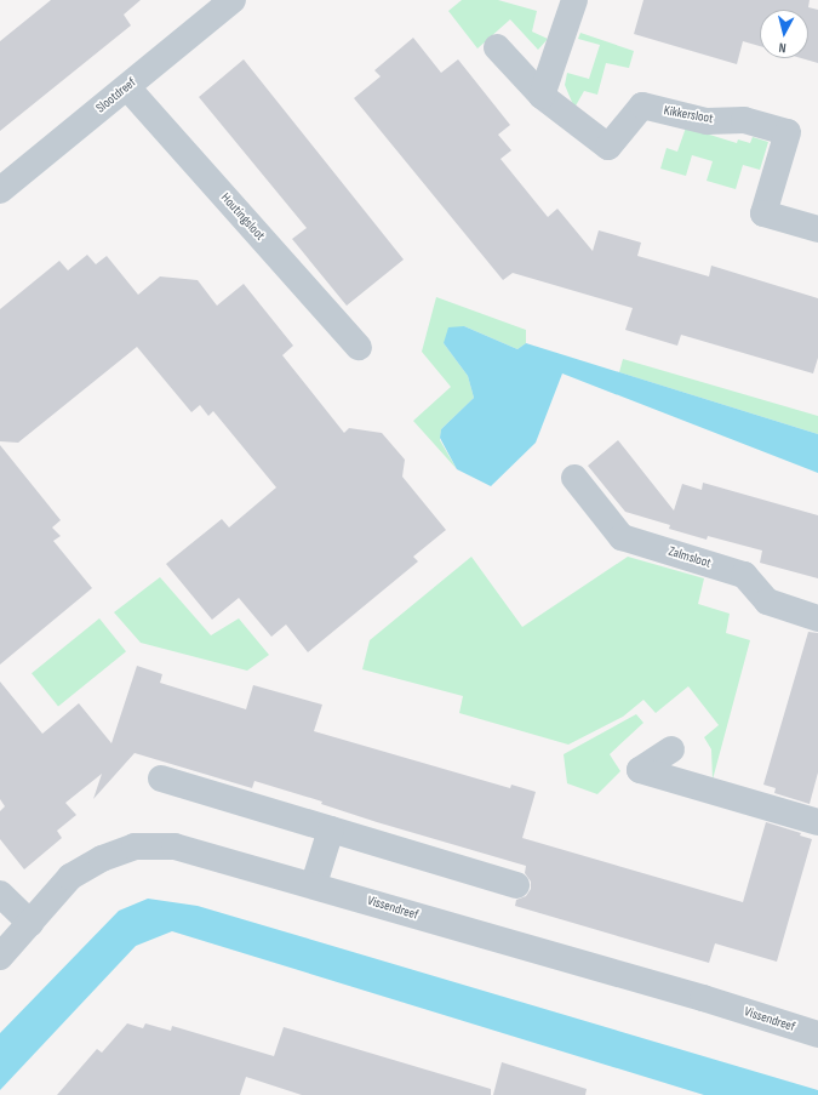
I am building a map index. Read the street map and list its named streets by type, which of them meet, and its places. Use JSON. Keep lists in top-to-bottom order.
{
  "streets": {
    "street": [
      "Slootdreef",
      "Kikkersloot",
      "Houtingsloot",
      "Zalmsloot",
      "Vissendreef"
    ]
  },
  "crossings": [
    ["Slootdreef", "Houtingsloot"]
  ],
  "north": "bottom"
}
